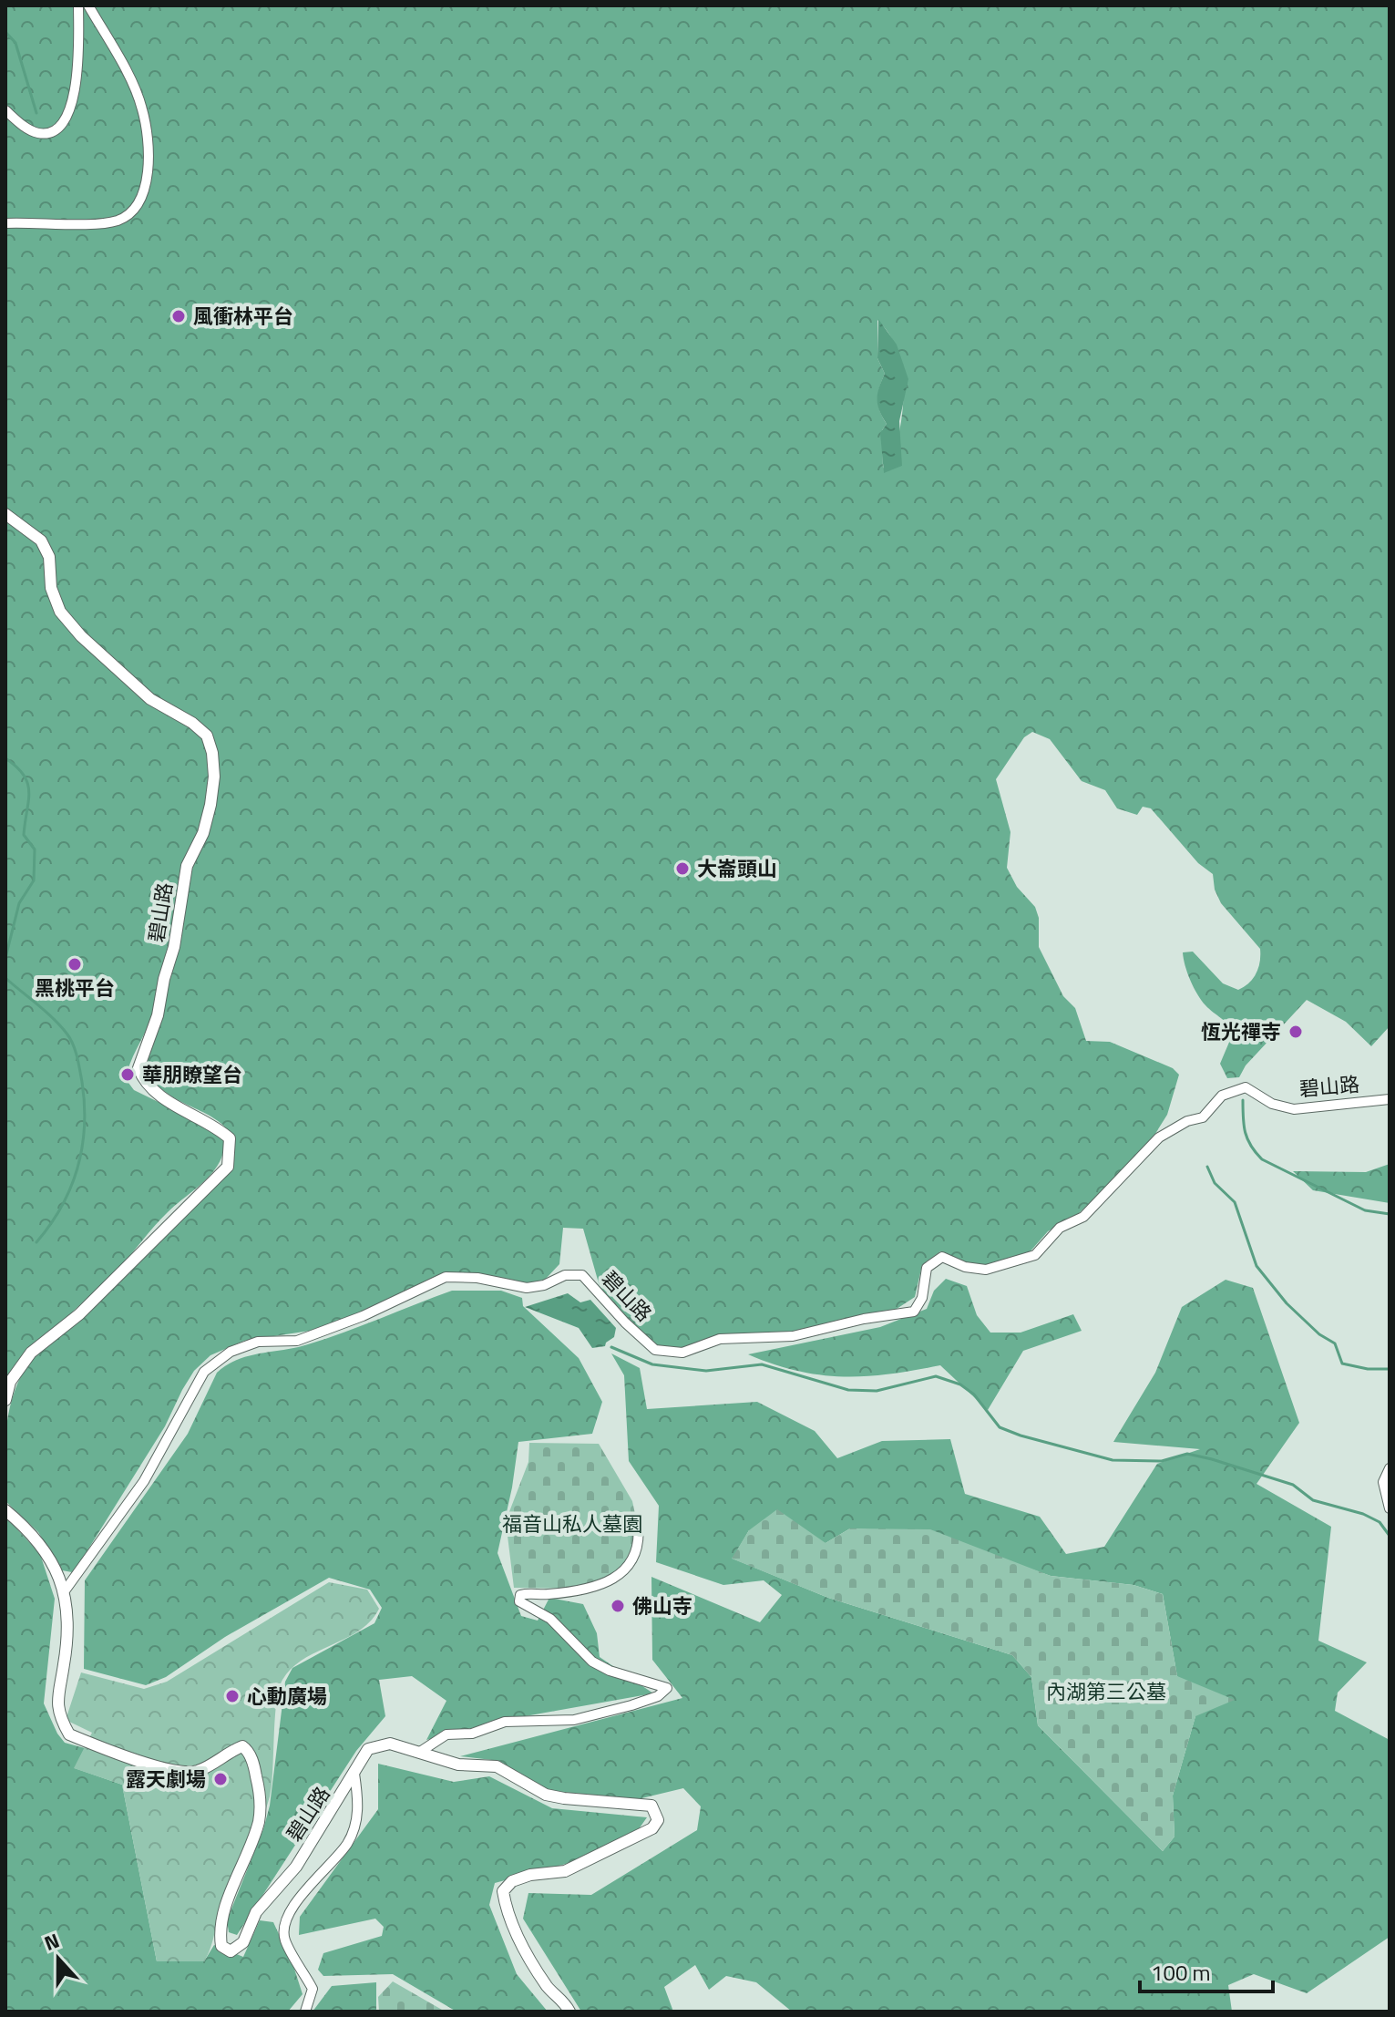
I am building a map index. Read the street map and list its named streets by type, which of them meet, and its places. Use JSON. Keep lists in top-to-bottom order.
{
  "streets": {
    "street": ["碧山路"]
  },
  "parks": ["福音山私人墓園", "內湖第三公墓"],
  "places": [
    "風衝林平台",
    "大崙頭山",
    "黑桃平台",
    "恆光禪寺",
    "華朋瞭望台",
    "佛山寺",
    "心動廣場",
    "露天劇場"
  ],
  "scale_bar": "100 m",
  "north": "top"
}
